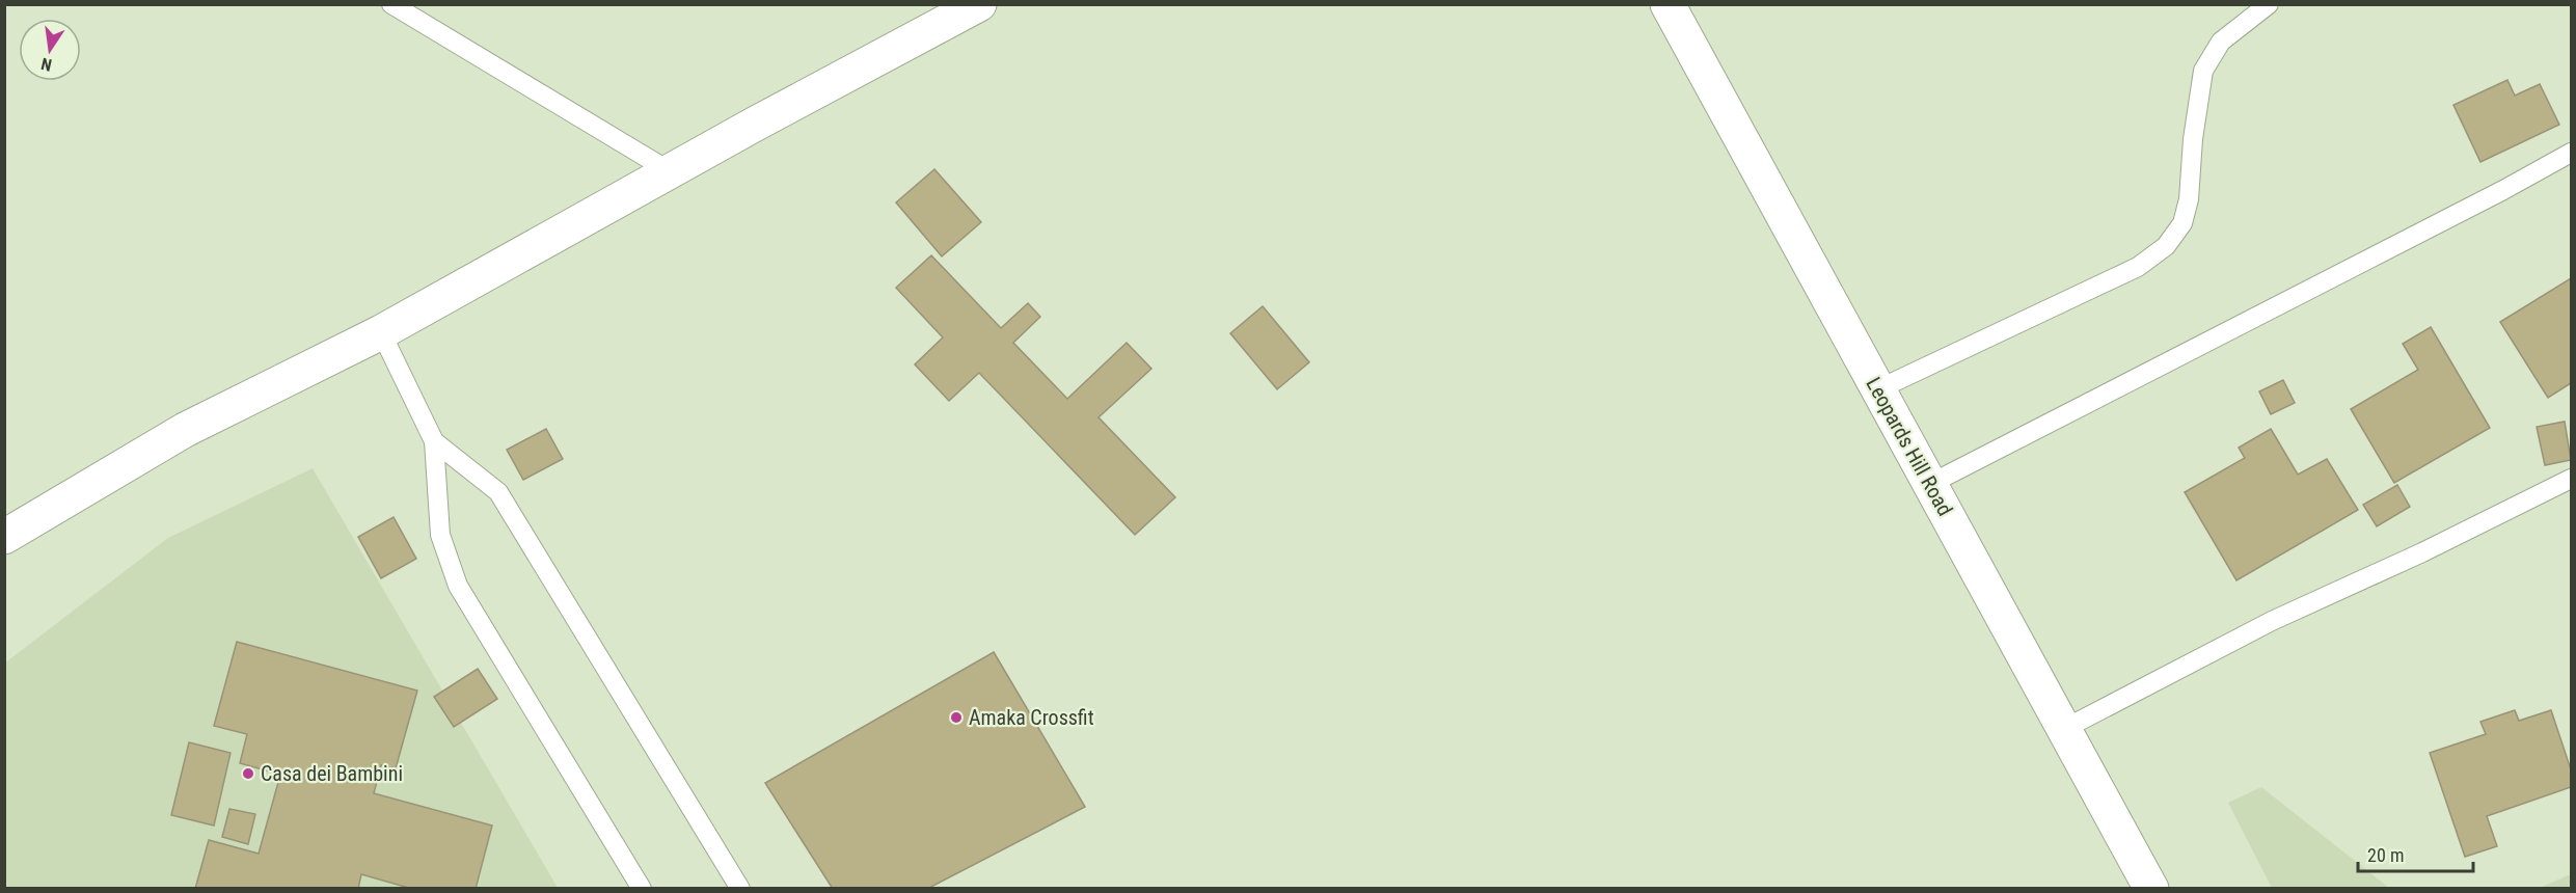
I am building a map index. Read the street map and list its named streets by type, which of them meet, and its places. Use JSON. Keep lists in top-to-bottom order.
{
  "streets": {
    "street": ["Leopards Hill Road"]
  },
  "places": ["Amaka Crossfit", "Casa dei Bambini"],
  "scale_bar": "20 m",
  "north": "bottom"
}
